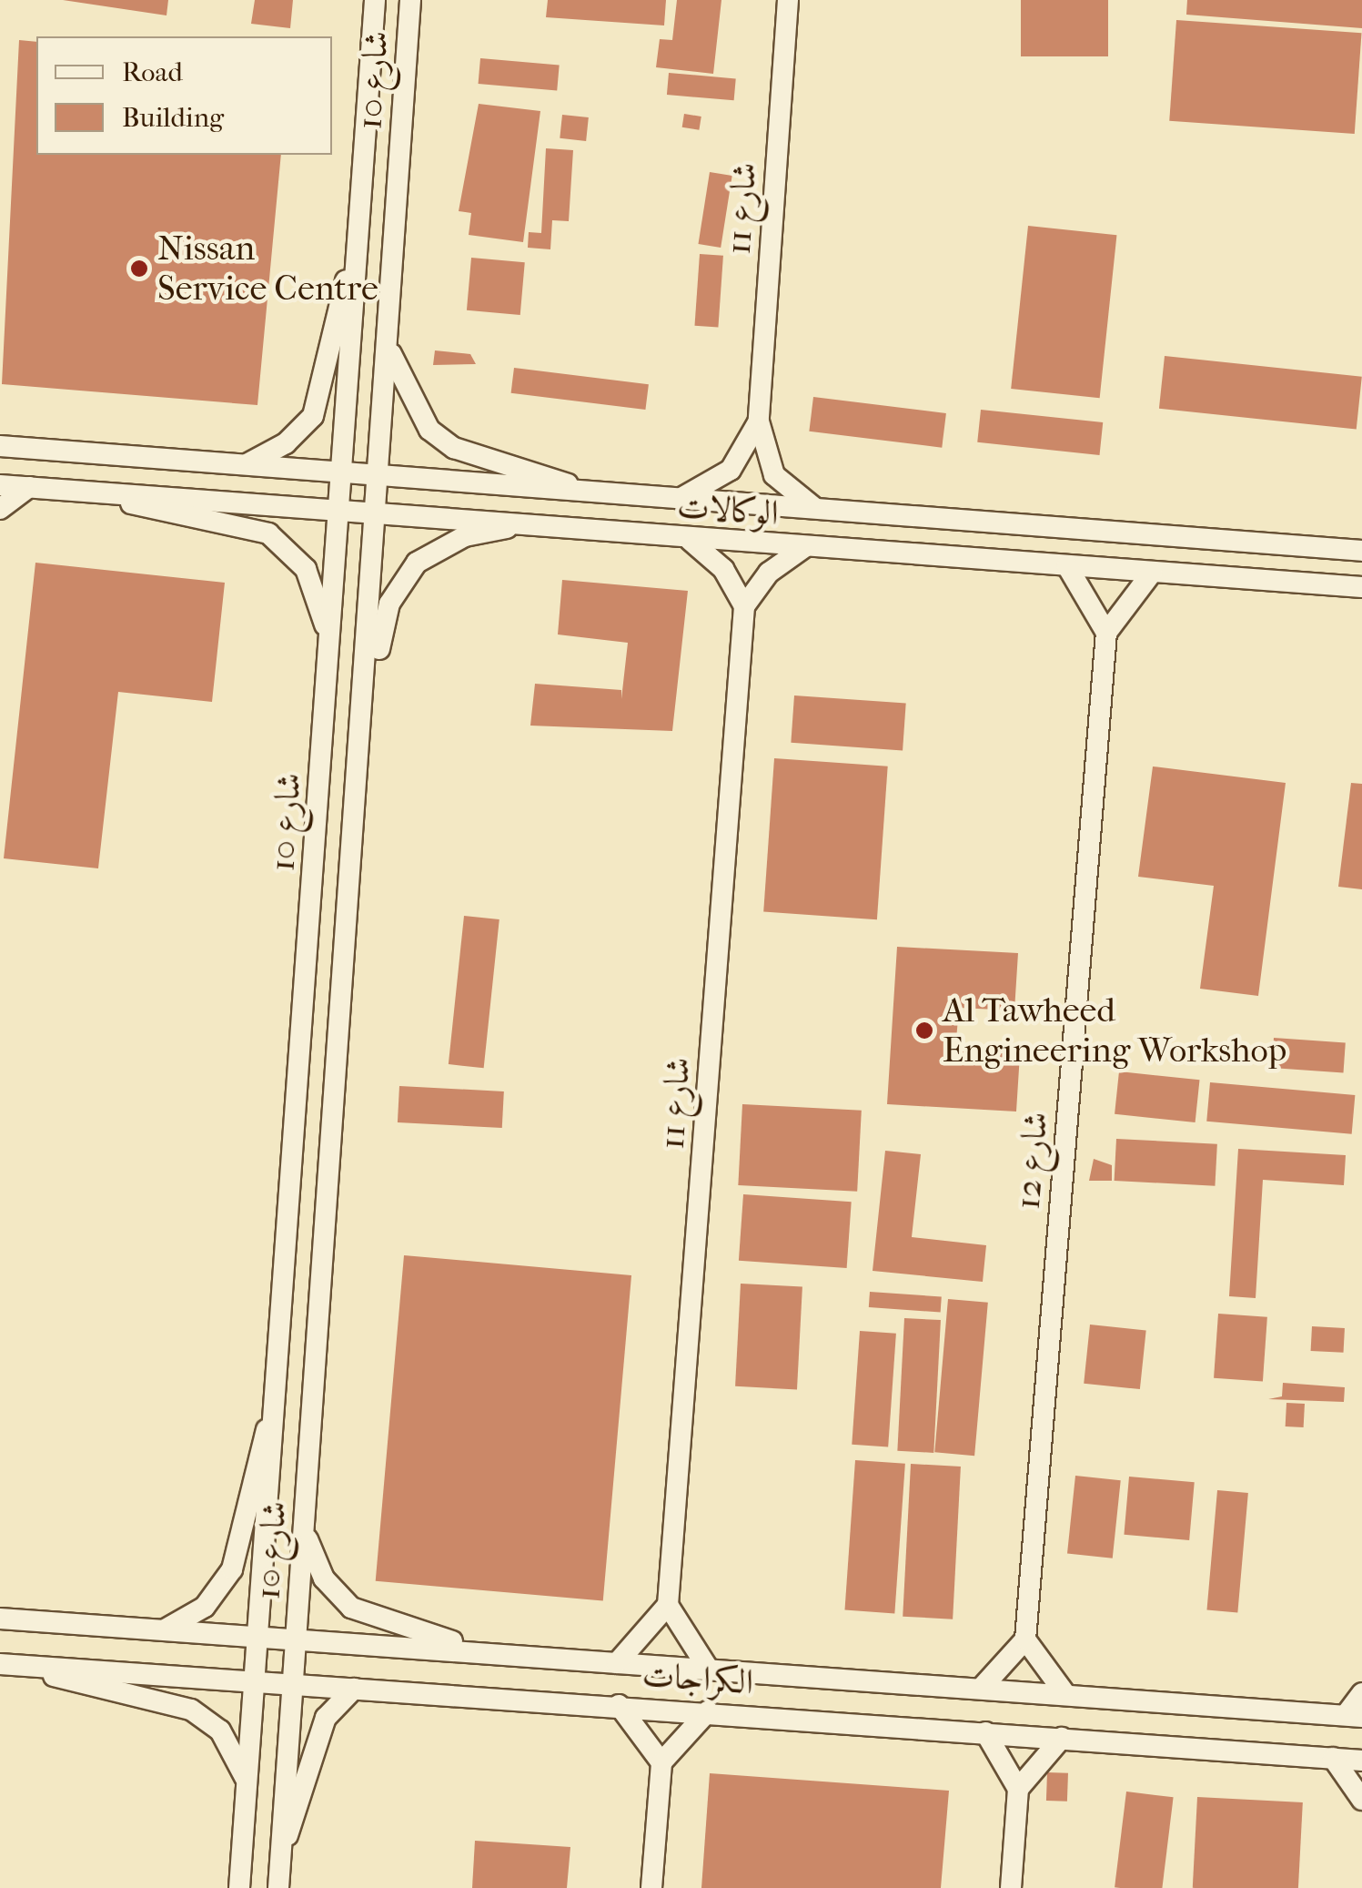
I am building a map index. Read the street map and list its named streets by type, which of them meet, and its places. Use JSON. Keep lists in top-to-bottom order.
{
  "streets": {
    "street": [
      "شارع 10",
      "شارع 11",
      "الوكالات",
      "شارع 12",
      "الكراجات"
    ]
  },
  "crossings": [
    ["شارع 10", "الوكالات"],
    ["شارع 10", "الكراجات"],
    ["شارع 11", "الوكالات"]
  ],
  "places": ["Nissan Service Centre", "Al Tawheed Engineering Workshop"],
  "legend": ["Road", "Building"]
}
